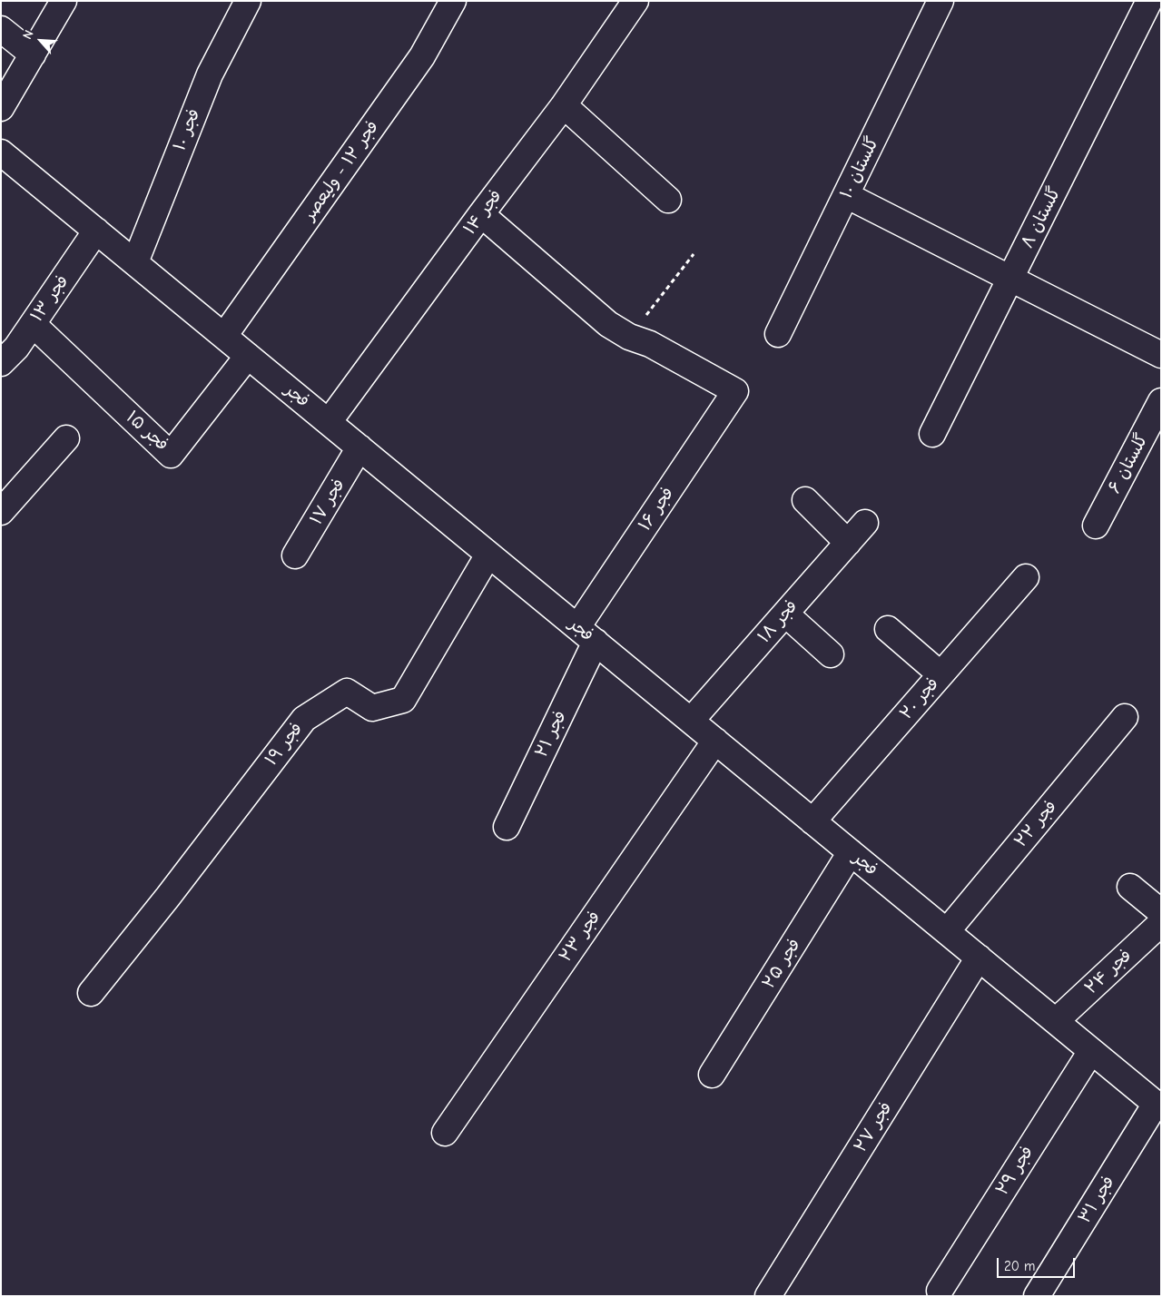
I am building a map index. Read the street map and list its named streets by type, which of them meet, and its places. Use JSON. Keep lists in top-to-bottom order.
{
  "streets": {
    "street": [
      "فجر ۱۰",
      "گلستان ۱۰",
      "فجر ۱۲ - ولیعصر",
      "فجر ۱۴",
      "گلستان ۸",
      "فجر ۱۳",
      "فجر",
      "فجر ۱۵",
      "گلستان ۶",
      "فجر ۱۷",
      "فجر ۱۶",
      "فجر ۱۸",
      "فجر ۲۰",
      "فجر ۲۱",
      "فجر ۱۹",
      "فجر ۲۲",
      "فجر ۲۳",
      "فجر ۲۵",
      "فجر ۲۴",
      "فجر ۲۷",
      "فجر ۲۹",
      "فجر ۳۱"
    ]
  },
  "crossings": [
    ["فجر ۱۰", "فجر"],
    ["فجر ۱۲ - ولیعصر", "فجر"],
    ["فجر ۱۴", "فجر"],
    ["فجر ۱۳", "فجر"],
    ["فجر ۱۳", "فجر ۱۵"],
    ["فجر", "فجر ۱۵"],
    ["فجر", "فجر ۱۷"],
    ["فجر", "فجر ۱۶"],
    ["فجر", "فجر ۱۸"],
    ["فجر", "فجر ۲۰"],
    ["فجر", "فجر ۲۱"],
    ["فجر", "فجر ۱۹"],
    ["فجر", "فجر ۲۲"],
    ["فجر", "فجر ۲۳"],
    ["فجر", "فجر ۲۵"],
    ["فجر", "فجر ۲۴"],
    ["فجر", "فجر ۲۷"],
    ["فجر", "فجر ۲۹"],
    ["فجر", "فجر ۳۱"],
    ["فجر ۱۶", "فجر ۲۱"]
  ],
  "scale_bar": "20 m",
  "north": "top left"
}
